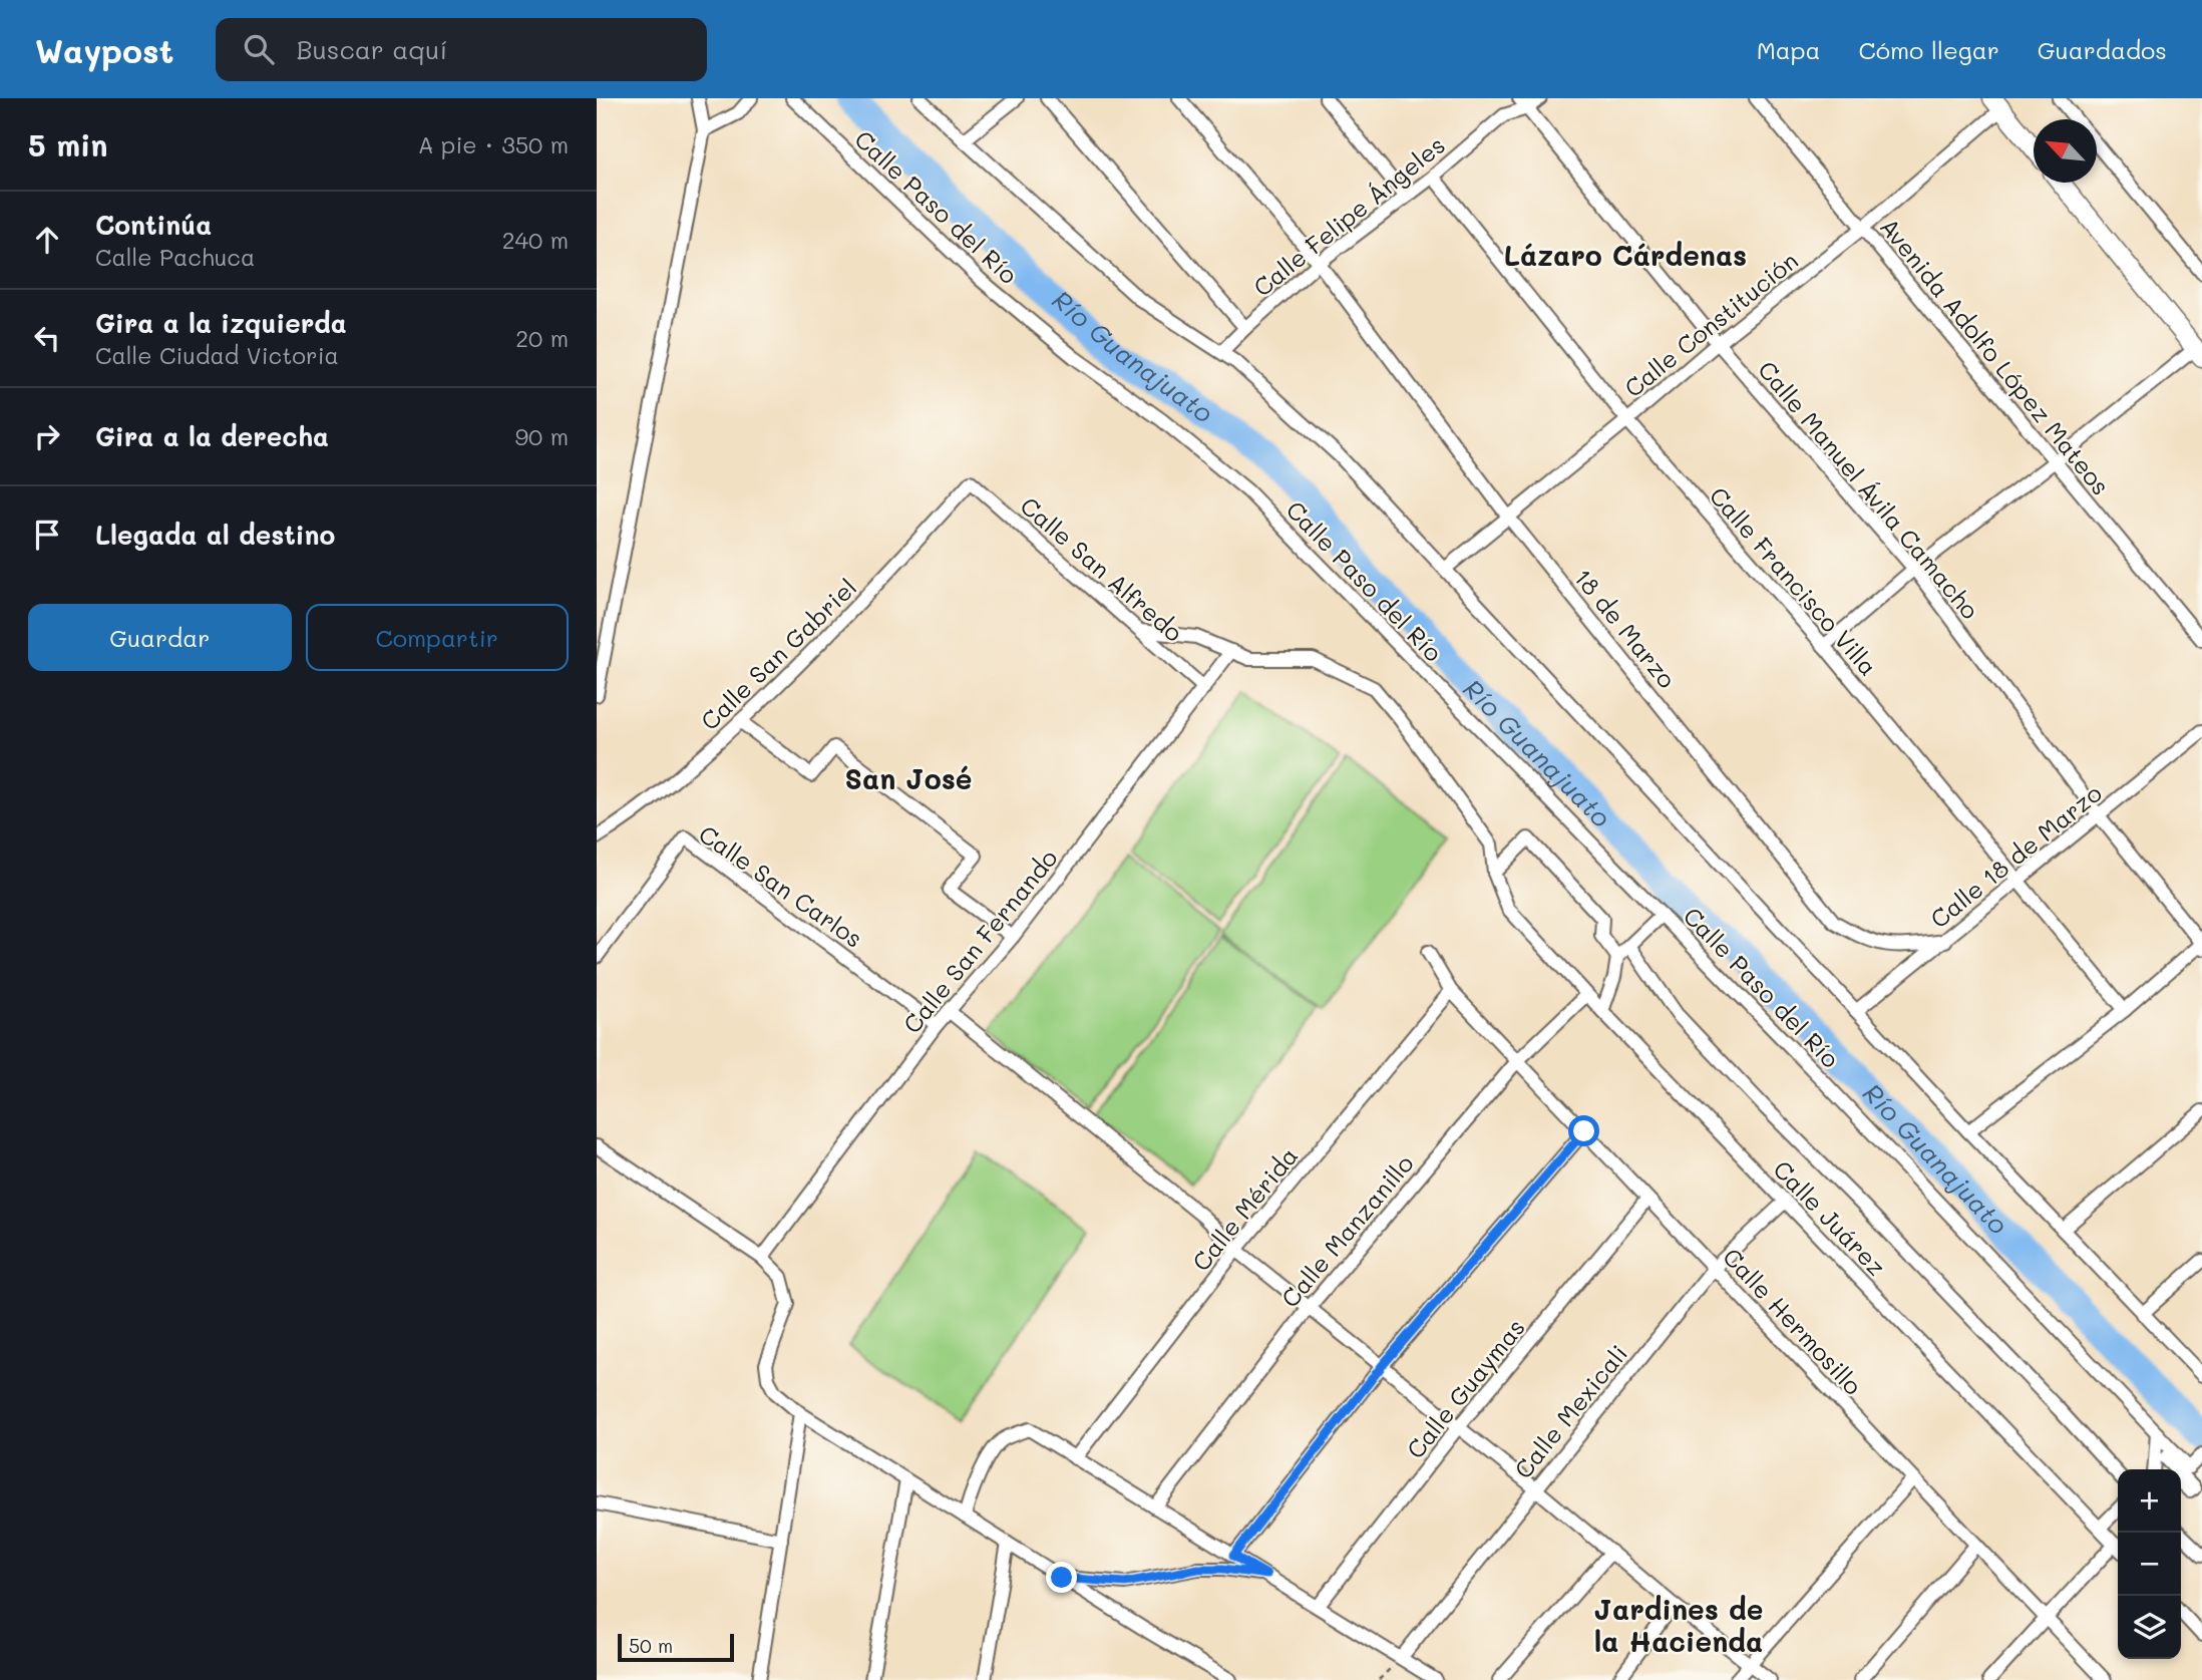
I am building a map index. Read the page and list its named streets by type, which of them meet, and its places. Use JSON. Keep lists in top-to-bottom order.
{
  "streets": {
    "street": [
      "Calle Paso del Río",
      "Calle Felipe Ángeles",
      "Calle Constitución",
      "Avenida Adolfo López Mateos",
      "Calle Manuel Ávila Camacho",
      "Calle San Alfredo",
      "Calle Francisco Villa",
      "18 de Marzo",
      "Calle San Gabriel",
      "Calle 18 de Marzo",
      "Calle San Carlos",
      "Calle San Fernando",
      "Calle Mérida",
      "Calle Juárez",
      "Calle Manzanillo",
      "Calle Hermosillo",
      "Calle Guaymas",
      "Calle Mexicali"
    ]
  },
  "crossings": [
    ["Calle Paso del Río", "Calle Felipe Ángeles"],
    ["Calle Paso del Río", "Calle Constitución"],
    ["Calle Paso del Río", "Calle 18 de Marzo"],
    ["Calle Felipe Ángeles", "Calle Manuel Ávila Camacho"],
    ["Calle Felipe Ángeles", "Calle Francisco Villa"],
    ["Calle Felipe Ángeles", "18 de Marzo"],
    ["Calle Constitución", "Avenida Adolfo López Mateos"],
    ["Calle Constitución", "Calle Manuel Ávila Camacho"],
    ["Calle Constitución", "Calle Francisco Villa"],
    ["Calle Constitución", "18 de Marzo"],
    ["Calle Manuel Ávila Camacho", "Calle 18 de Marzo"],
    ["Calle San Alfredo", "Calle San Gabriel"],
    ["Calle San Alfredo", "Calle San Fernando"],
    ["Calle Francisco Villa", "Calle 18 de Marzo"],
    ["18 de Marzo", "Calle 18 de Marzo"],
    ["Calle San Carlos", "Calle San Fernando"],
    ["Calle Mérida", "Calle Hermosillo"],
    ["Calle Juárez", "Calle Manzanillo"],
    ["Calle Juárez", "Calle Mexicali"],
    ["Calle Manzanillo", "Calle Hermosillo"],
    ["Calle Hermosillo", "Calle Guaymas"],
    ["Calle Hermosillo", "Calle Mexicali"]
  ],
  "districts": ["Lázaro Cárdenas", "San José", "Jardines de la Hacienda"],
  "water": ["Río Guanajuato"],
  "scale_bar": "50 m",
  "north": "top left",
  "page": {
    "header": "Waypost",
    "search": "Buscar aquí",
    "nav": ["Mapa", "Cómo llegar", "Guardados"],
    "heading": ["5 min", "A pie · 350 m"],
    "list": [
      ["Continúa", "Calle Pachuca", "240 m"],
      ["Gira a la izquierda", "Calle Ciudad Victoria", "20 m"],
      ["Gira a la derecha", "90 m"],
      "Llegada al destino"
    ],
    "buttons": ["Guardar", "Compartir"],
    "map_buttons": ["+", "−"],
    "scale": "50 m"
  }
}
